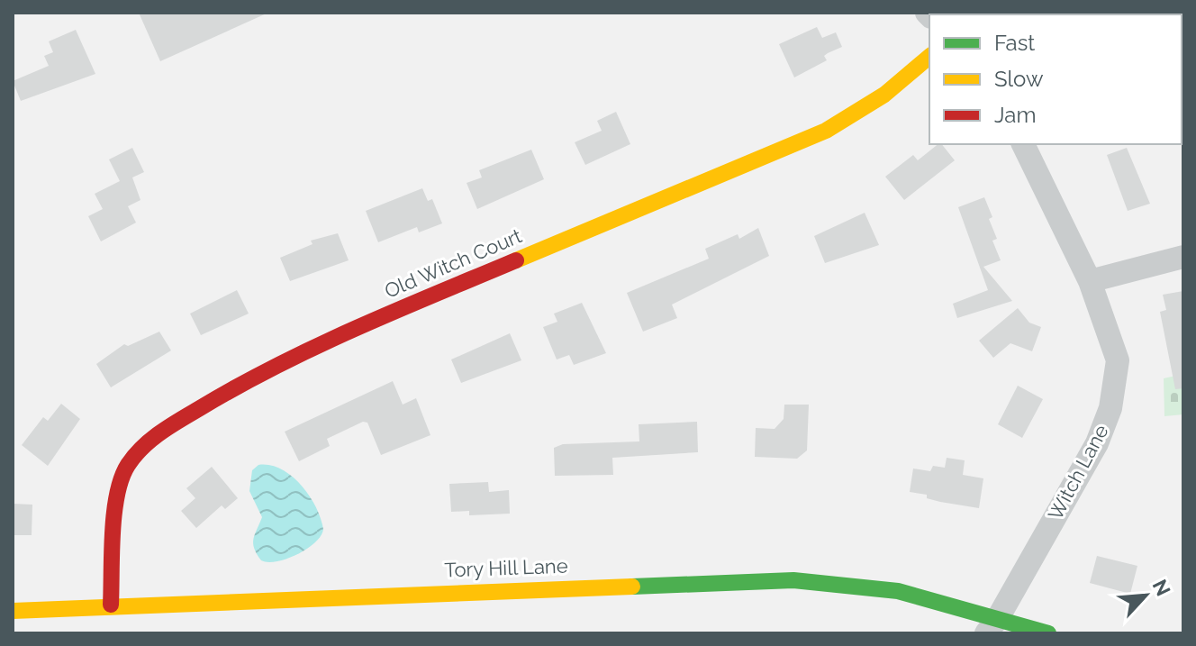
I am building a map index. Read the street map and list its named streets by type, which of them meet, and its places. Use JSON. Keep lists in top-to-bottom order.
{
  "streets": {
    "street": ["Old Witch Court", "Witch Lane", "Tory Hill Lane"]
  },
  "crossings": [
    ["Old Witch Court", "Tory Hill Lane"],
    ["Witch Lane", "Tory Hill Lane"]
  ],
  "legend": ["Fast", "Slow", "Jam"],
  "north": "top right"
}
